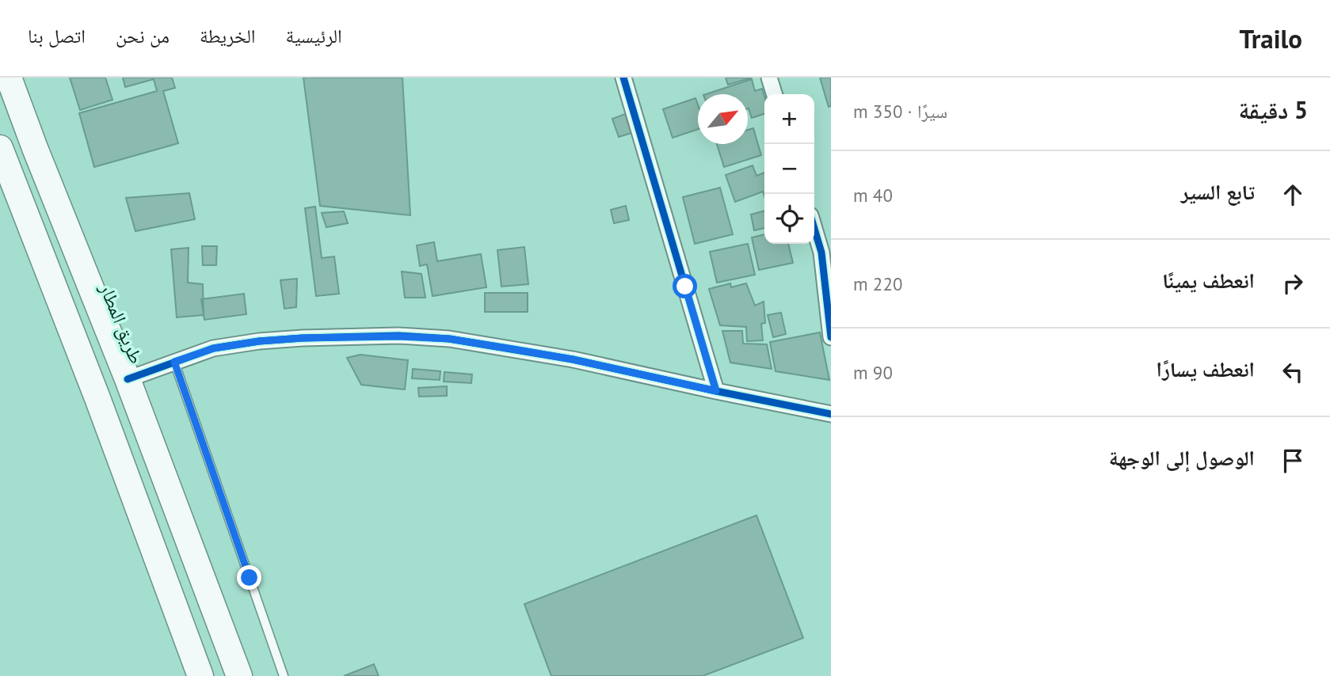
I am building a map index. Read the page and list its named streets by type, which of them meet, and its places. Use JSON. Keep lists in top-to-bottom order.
{
  "streets": {
    "highway": ["طريق المطار"]
  },
  "north": "top right",
  "page": {
    "header": "Trailo",
    "nav": [
      "الرئيسية",
      "الخريطة",
      "من نحن",
      "اتصل بنا"
    ],
    "heading": ["5 دقيقة", "سيرًا · 350 m"],
    "map_buttons": ["+", "−"],
    "list": [
      ["تابع السير", "40 m"],
      ["انعطف يمينًا", "220 m"],
      ["انعطف يسارًا", "90 m"],
      "الوصول إلى الوجهة"
    ]
  }
}
